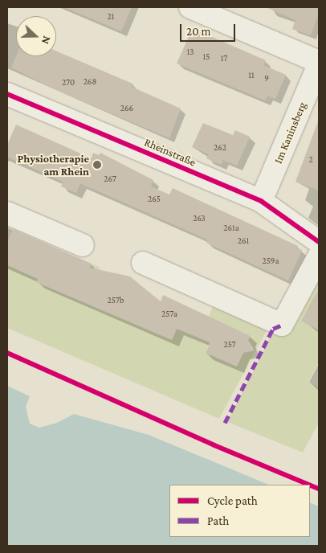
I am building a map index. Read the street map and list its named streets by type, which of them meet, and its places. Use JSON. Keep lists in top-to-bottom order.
{
  "streets": {
    "street": ["Im Kaninsberg", "Rheinstraße"]
  },
  "crossings": [
    ["Im Kaninsberg", "Rheinstraße"]
  ],
  "places": ["Physiotherapie am Rhein"],
  "house_numbers": [
    "21",
    "13",
    "15",
    "17",
    "11",
    "9",
    "268",
    "270",
    "266",
    "262",
    "2",
    "267",
    "265",
    "263",
    "261a",
    "261",
    "259a",
    "257b",
    "257a",
    "257"
  ],
  "legend": ["Cycle path", "Path"],
  "scale_bar": "20 m",
  "north": "right"
}
